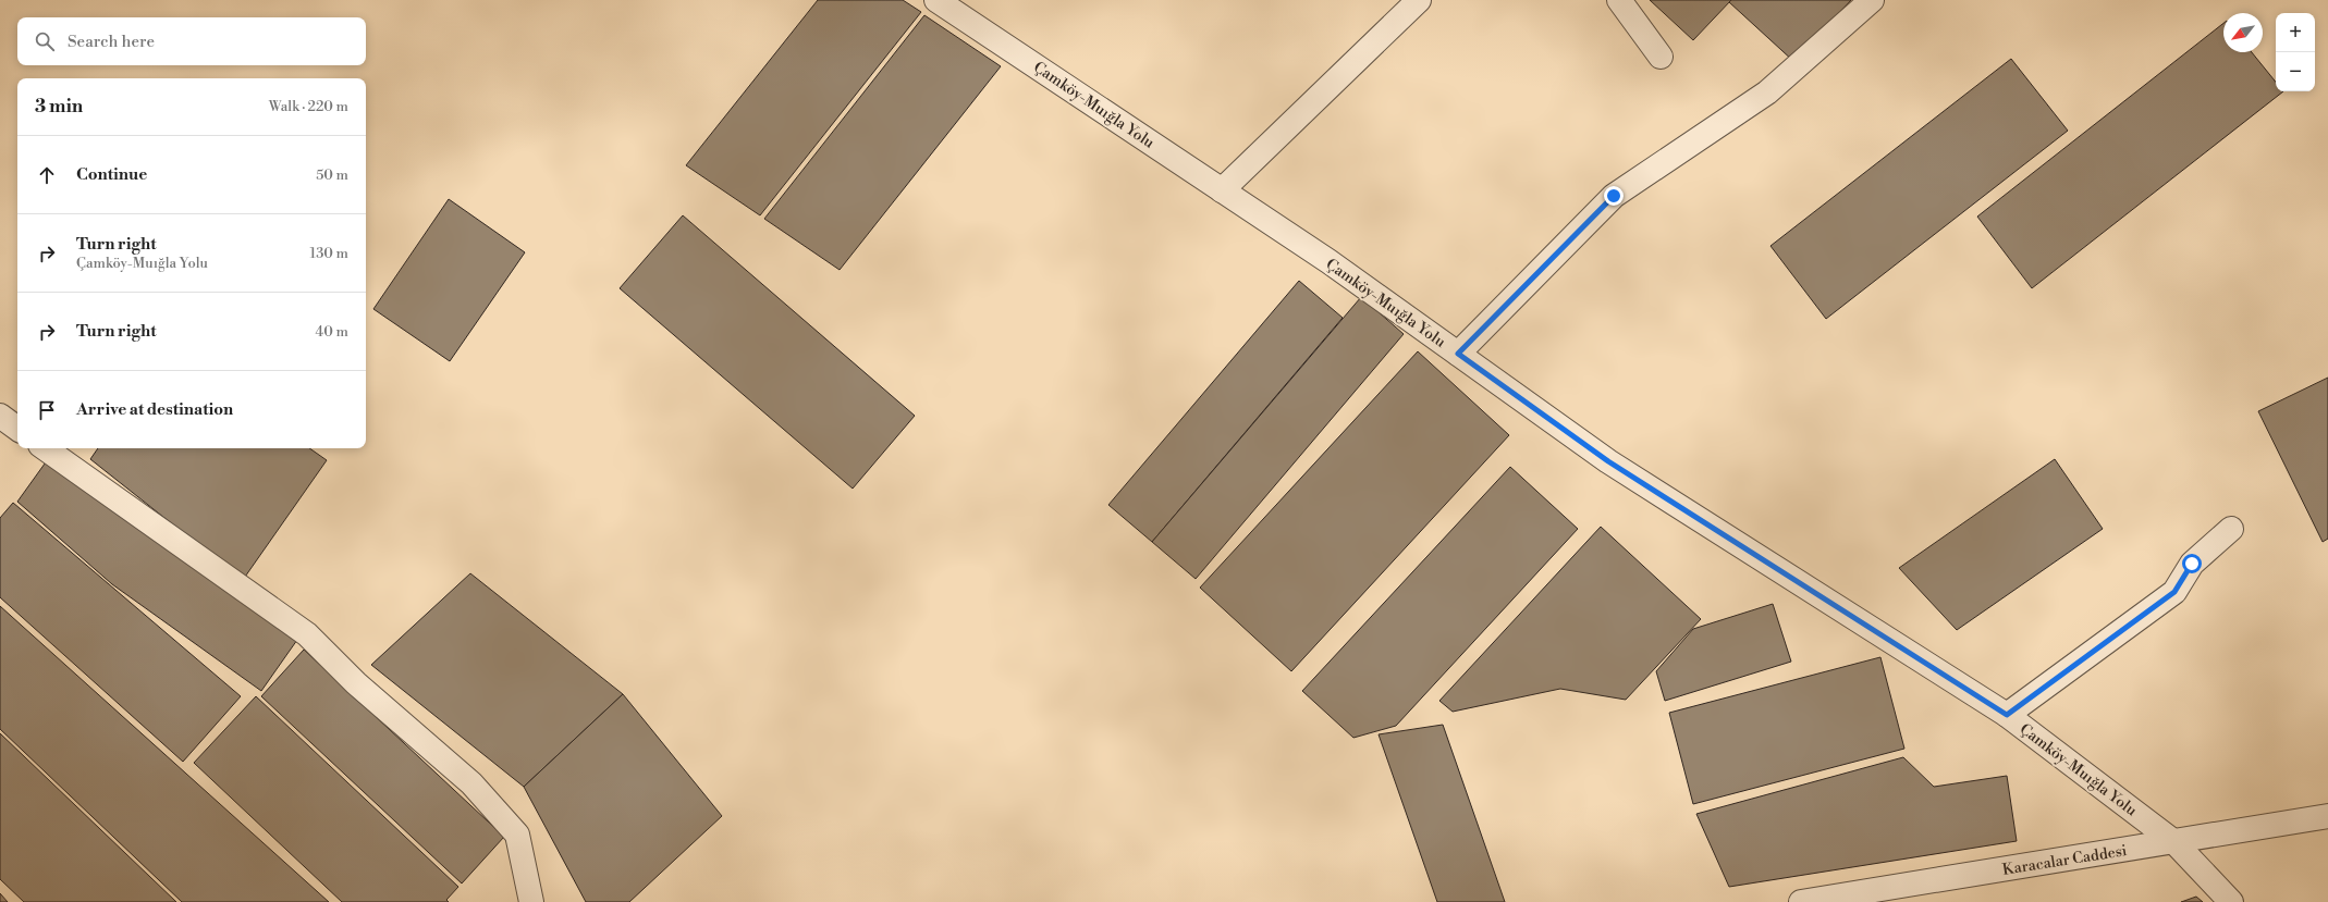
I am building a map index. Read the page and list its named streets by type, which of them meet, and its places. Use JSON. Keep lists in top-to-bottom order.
{
  "streets": {
    "street": ["Çamköy-Muığla Yolu", "Karacalar Caddesi"]
  },
  "crossings": [
    ["Çamköy-Muığla Yolu", "Karacalar Caddesi"]
  ],
  "north": "bottom left",
  "page": {
    "map_buttons": ["+", "−"],
    "search": "Search here",
    "heading": ["3 min", "Walk · 220 m"],
    "list": [
      ["Continue", "50 m"],
      ["Turn right", "Çamköy-Muığla Yolu", "130 m"],
      ["Turn right", "40 m"],
      "Arrive at destination"
    ]
  }
}
